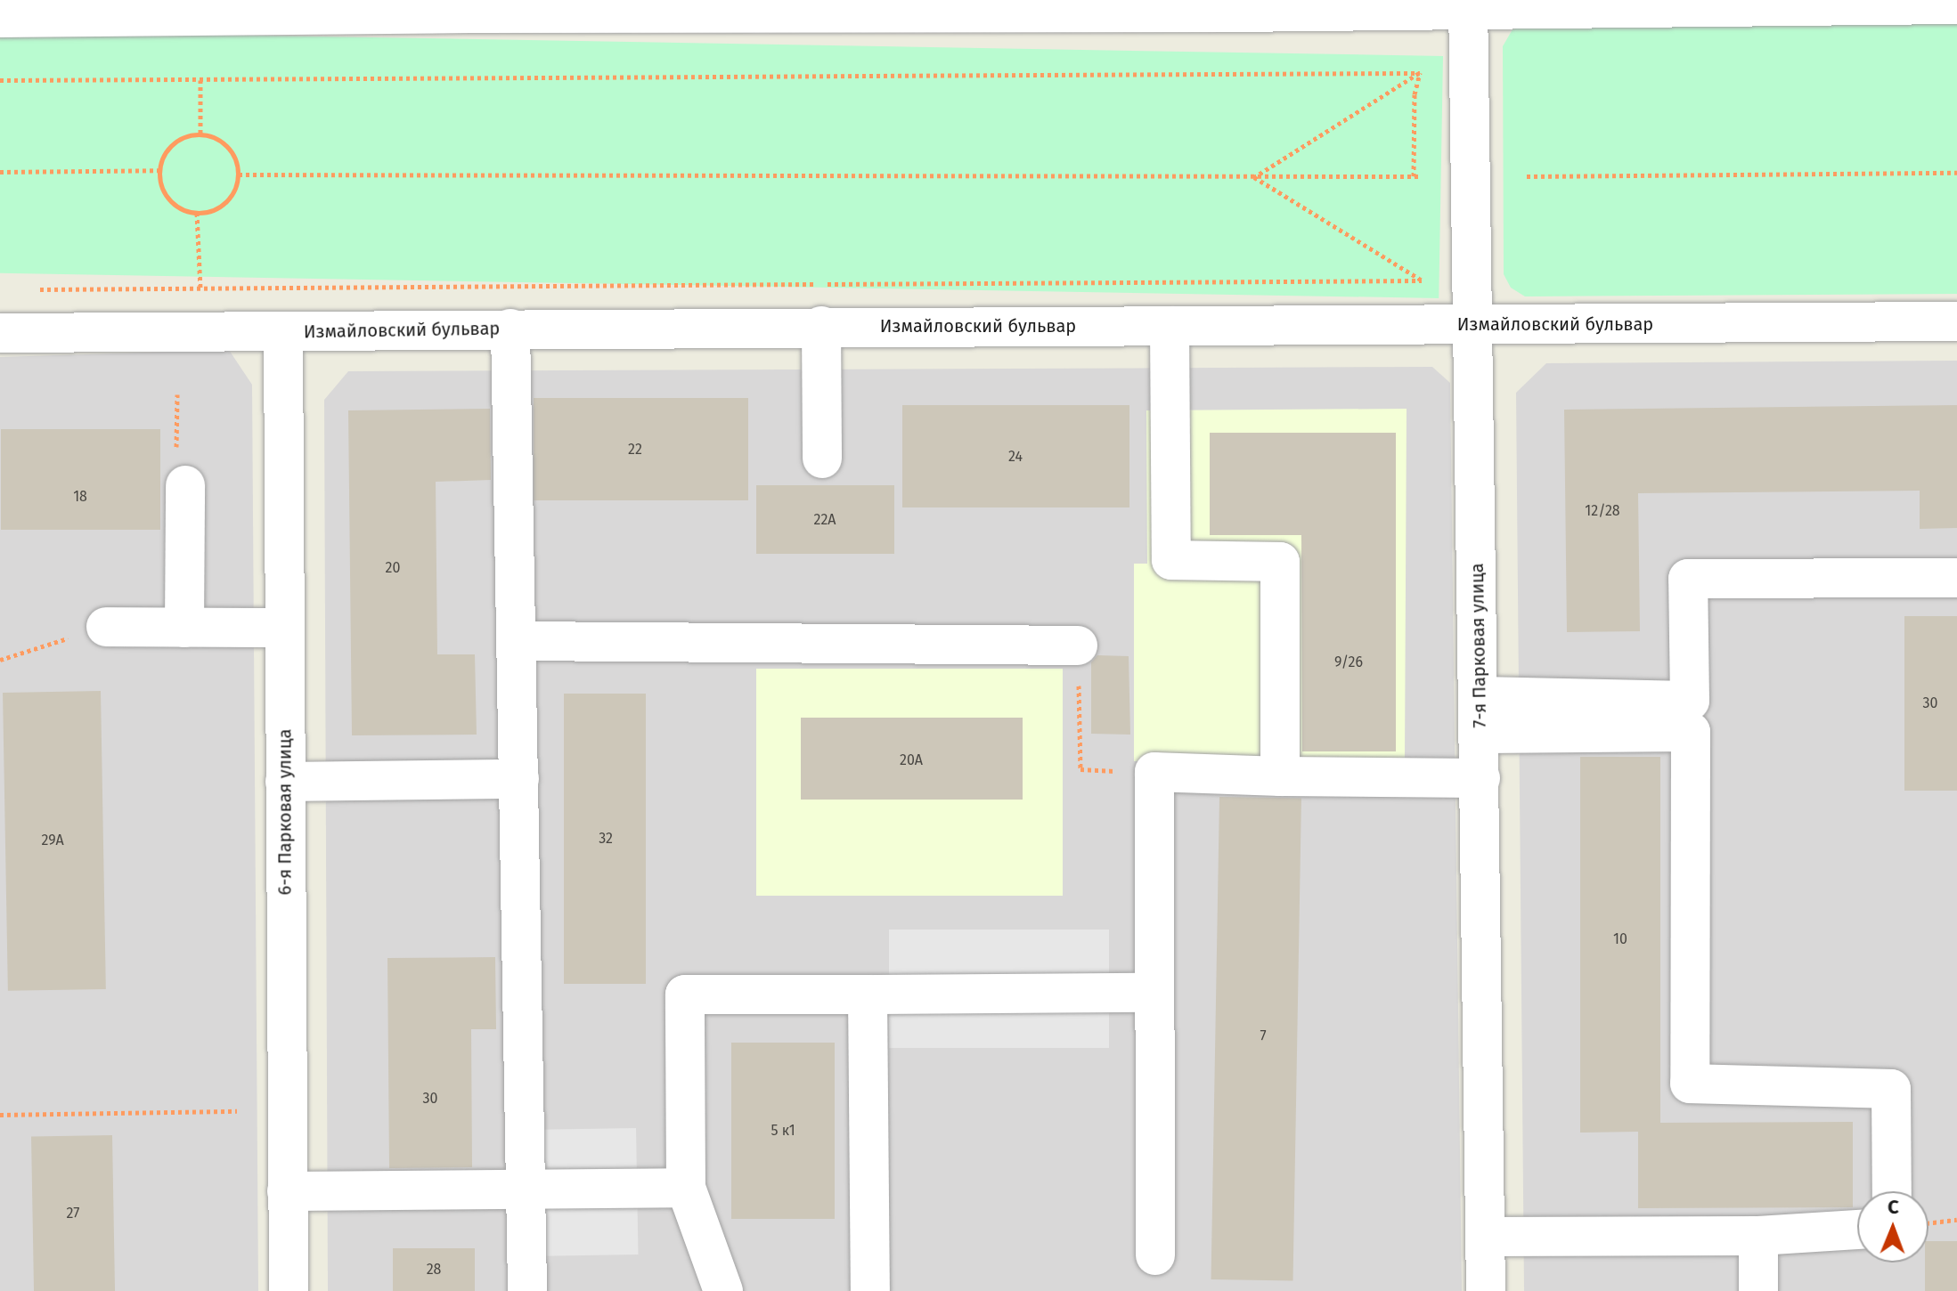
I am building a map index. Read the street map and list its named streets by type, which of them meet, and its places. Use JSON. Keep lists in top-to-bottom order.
{
  "streets": {
    "street": ["Измайловский бульвар", "7-я Парковая улица", "6-я Парковая улица"]
  },
  "crossings": [
    ["Измайловский бульвар", "7-я Парковая улица"],
    ["Измайловский бульвар", "6-я Парковая улица"]
  ],
  "house_numbers": [
    "22",
    "24",
    "18",
    "12/28",
    "22А",
    "20",
    "9/26",
    "30",
    "20А",
    "32",
    "29А",
    "10",
    "7",
    "30",
    "5 к1",
    "27",
    "28"
  ],
  "north": "top"
}
